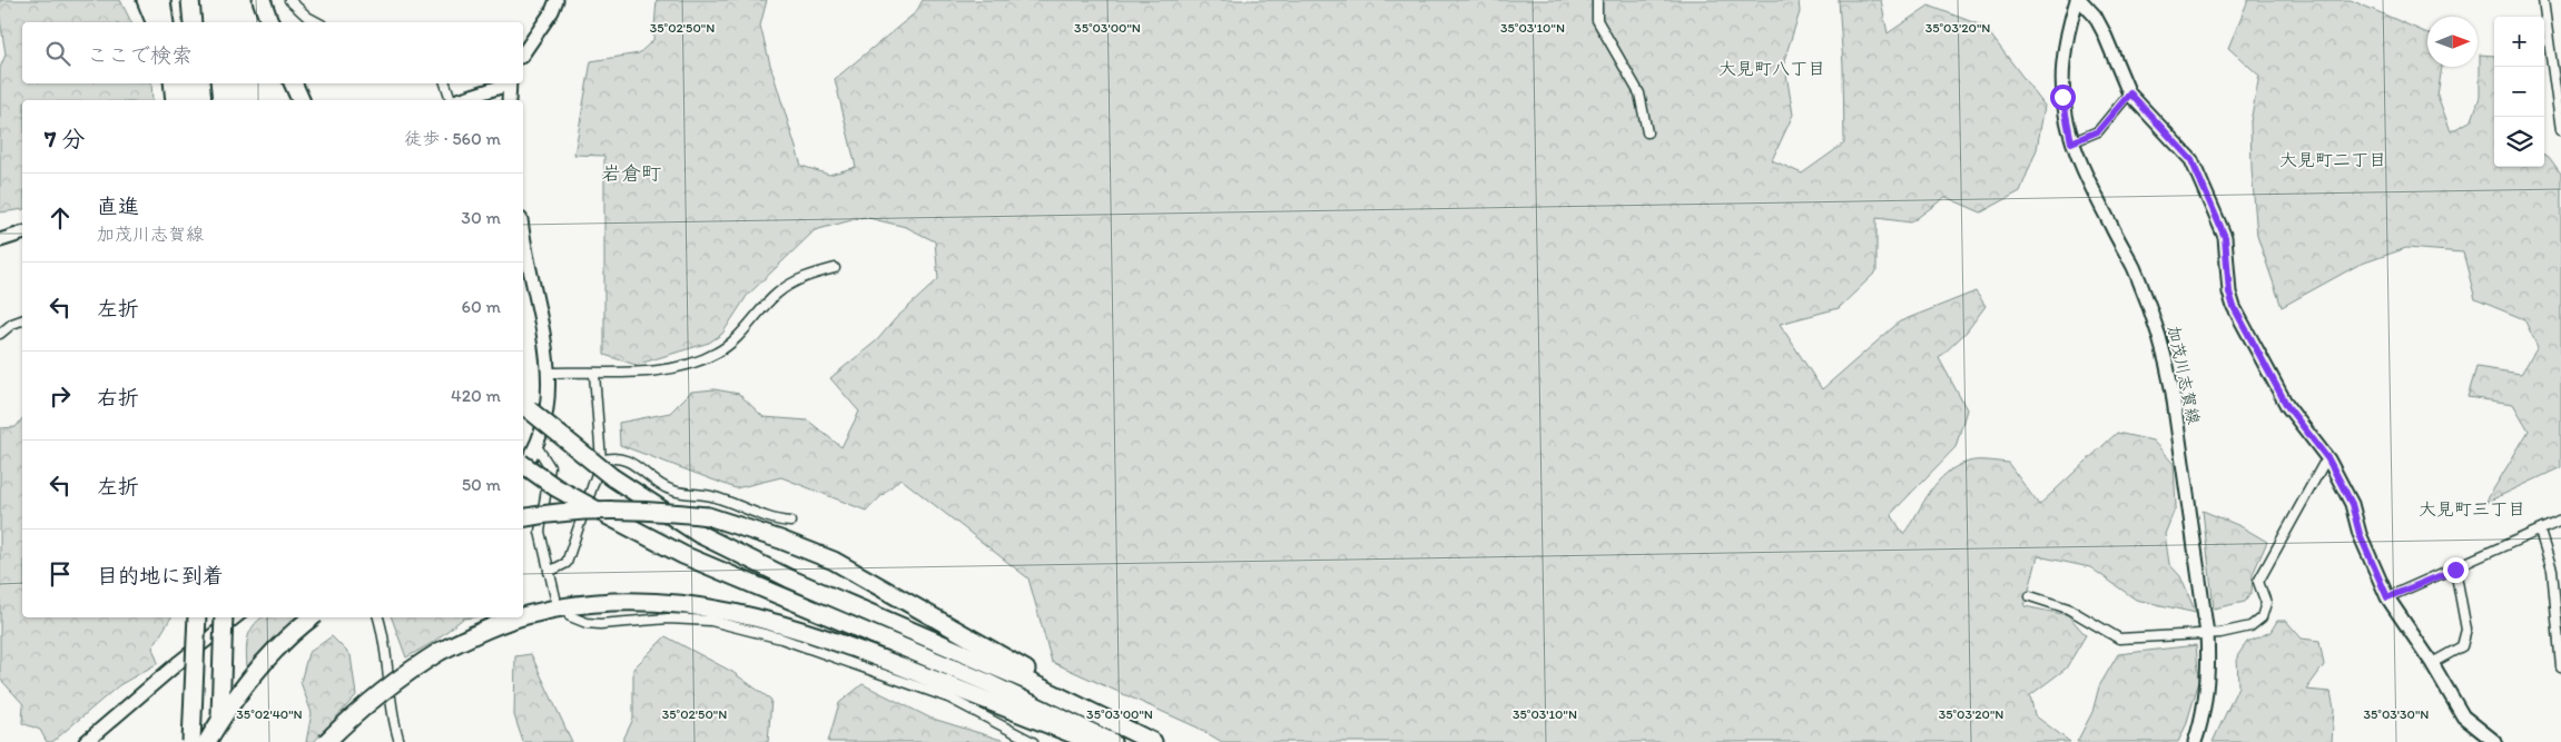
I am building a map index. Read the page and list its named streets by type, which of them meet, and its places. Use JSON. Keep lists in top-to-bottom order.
{
  "streets": {
    "street": ["加茂川志賀線"]
  },
  "districts": [
    "大見町八丁目",
    "大見町二丁目",
    "岩倉町",
    "大見町三丁目"
  ],
  "north": "right",
  "page": {
    "map_buttons": ["+", "−"],
    "search": "ここで検索",
    "heading": ["7 分", "徒歩 · 560 m"],
    "list": [
      ["直進", "加茂川志賀線", "30 m"],
      ["左折", "60 m"],
      ["右折", "420 m"],
      ["左折", "50 m"],
      "目的地に到着"
    ]
  },
  "coordinates": [
    "35°02'50\"N",
    "35°03'00\"N",
    "35°03'10\"N",
    "35°03'20\"N",
    "35°02'40\"N",
    "35°03'30\"N"
  ]
}
